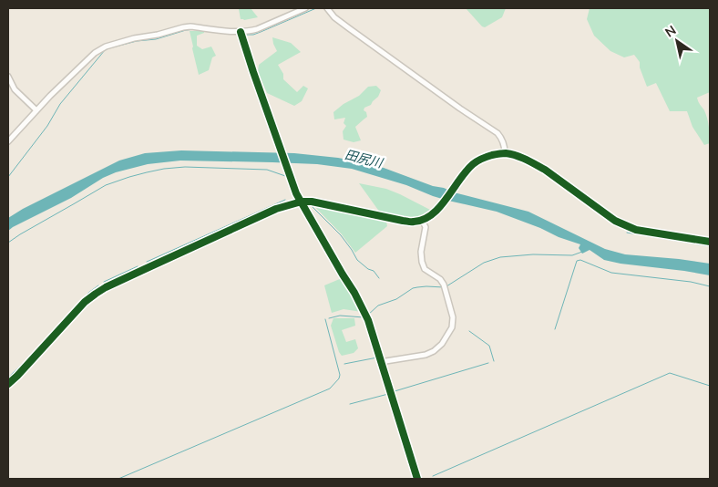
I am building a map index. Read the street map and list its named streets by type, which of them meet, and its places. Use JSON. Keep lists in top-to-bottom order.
{
  "water": ["田尻川"],
  "north": "top left"
}
